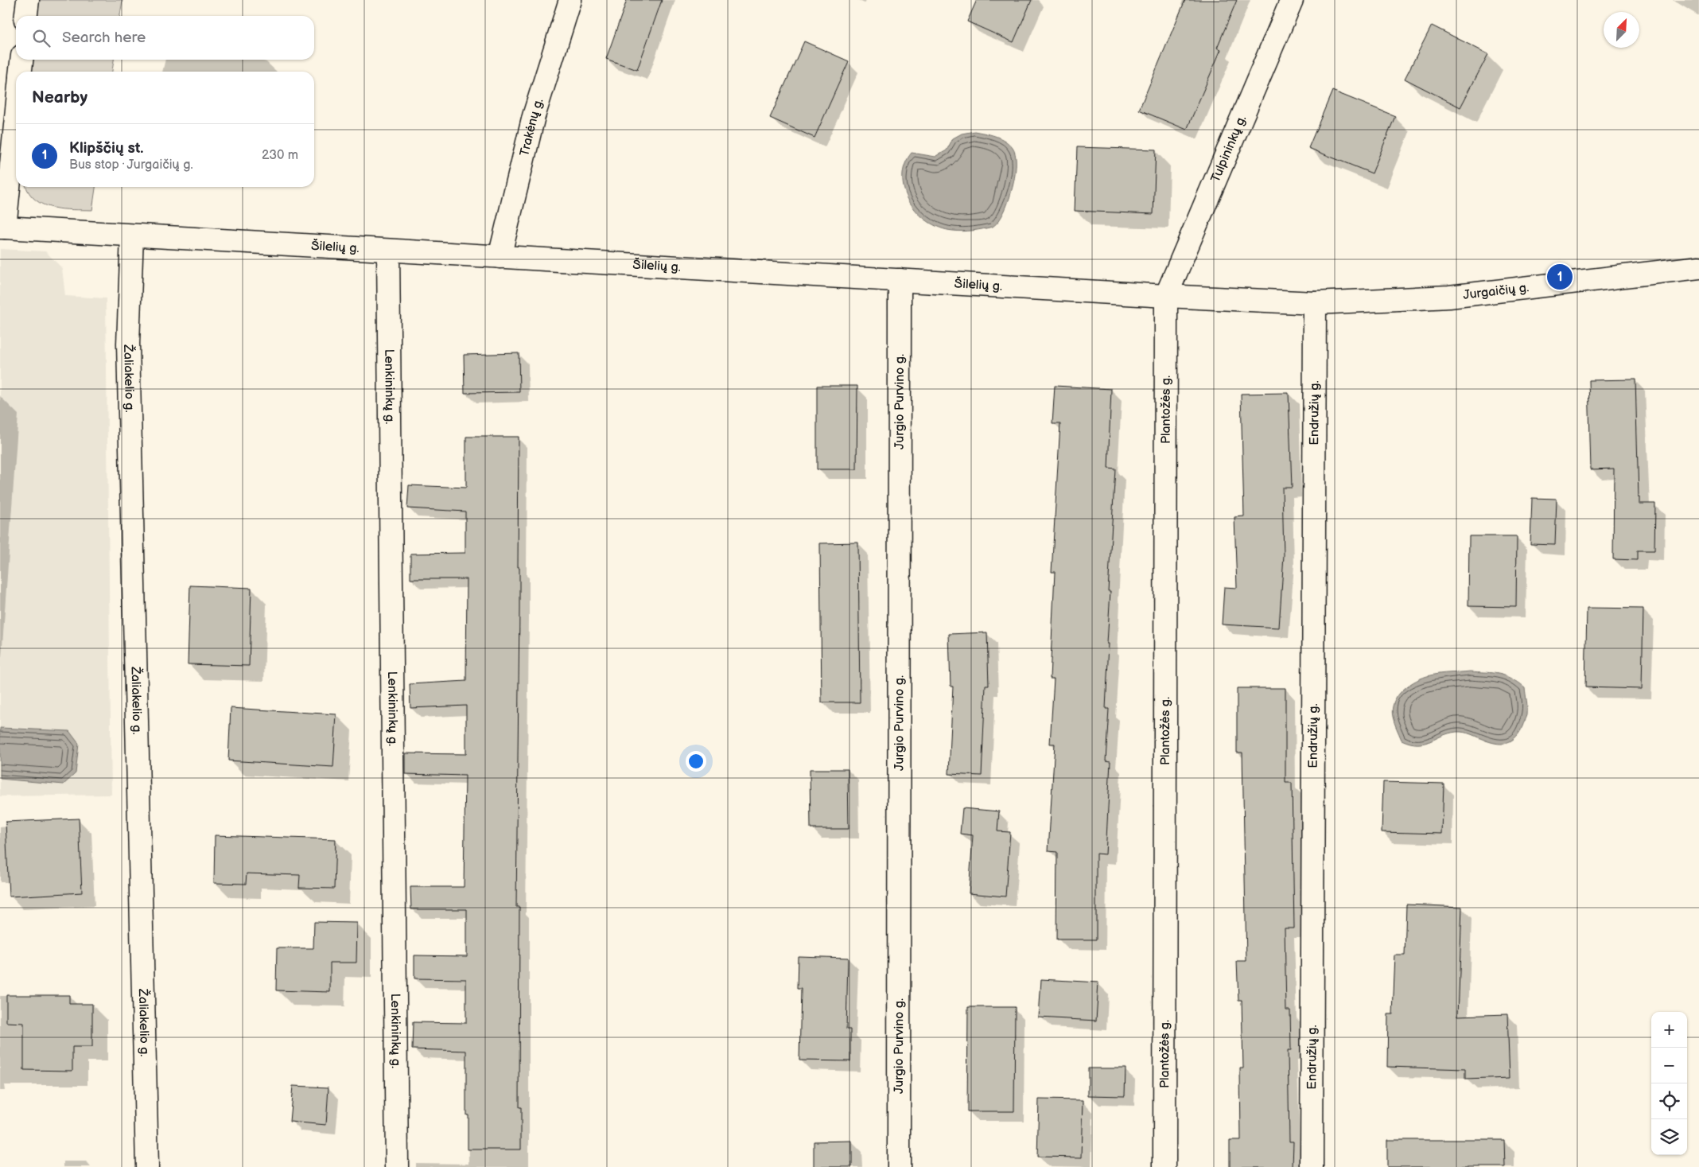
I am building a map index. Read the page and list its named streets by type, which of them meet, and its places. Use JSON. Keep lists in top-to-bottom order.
{
  "streets": {
    "street": [
      "Trakėnų g.",
      "Tulpininkų g.",
      "Šilelių g.",
      "Jurgaičių g.",
      "Žaliakelio g.",
      "Lenkininkų g.",
      "Jurgio Purvino g.",
      "Plantožės g.",
      "Endružių g."
    ]
  },
  "crossings": [
    ["Trakėnų g.", "Šilelių g."],
    ["Tulpininkų g.", "Šilelių g."],
    ["Tulpininkų g.", "Plantožės g."],
    ["Šilelių g.", "Jurgaičių g."],
    ["Šilelių g.", "Žaliakelio g."],
    ["Šilelių g.", "Lenkininkų g."],
    ["Šilelių g.", "Jurgio Purvino g."],
    ["Šilelių g.", "Plantožės g."],
    ["Šilelių g.", "Endružių g."],
    ["Jurgaičių g.", "Endružių g."]
  ],
  "north": "top right",
  "page": {
    "search": "Search here",
    "heading": "Nearby",
    "list": [
      {
        "mark": "1",
        "name": "Klipščių st.",
        "note": "Bus stop · Jurgaičių g.",
        "value": "230 m"
      }
    ],
    "pins": "1",
    "map_buttons": ["+", "−"]
  }
}
